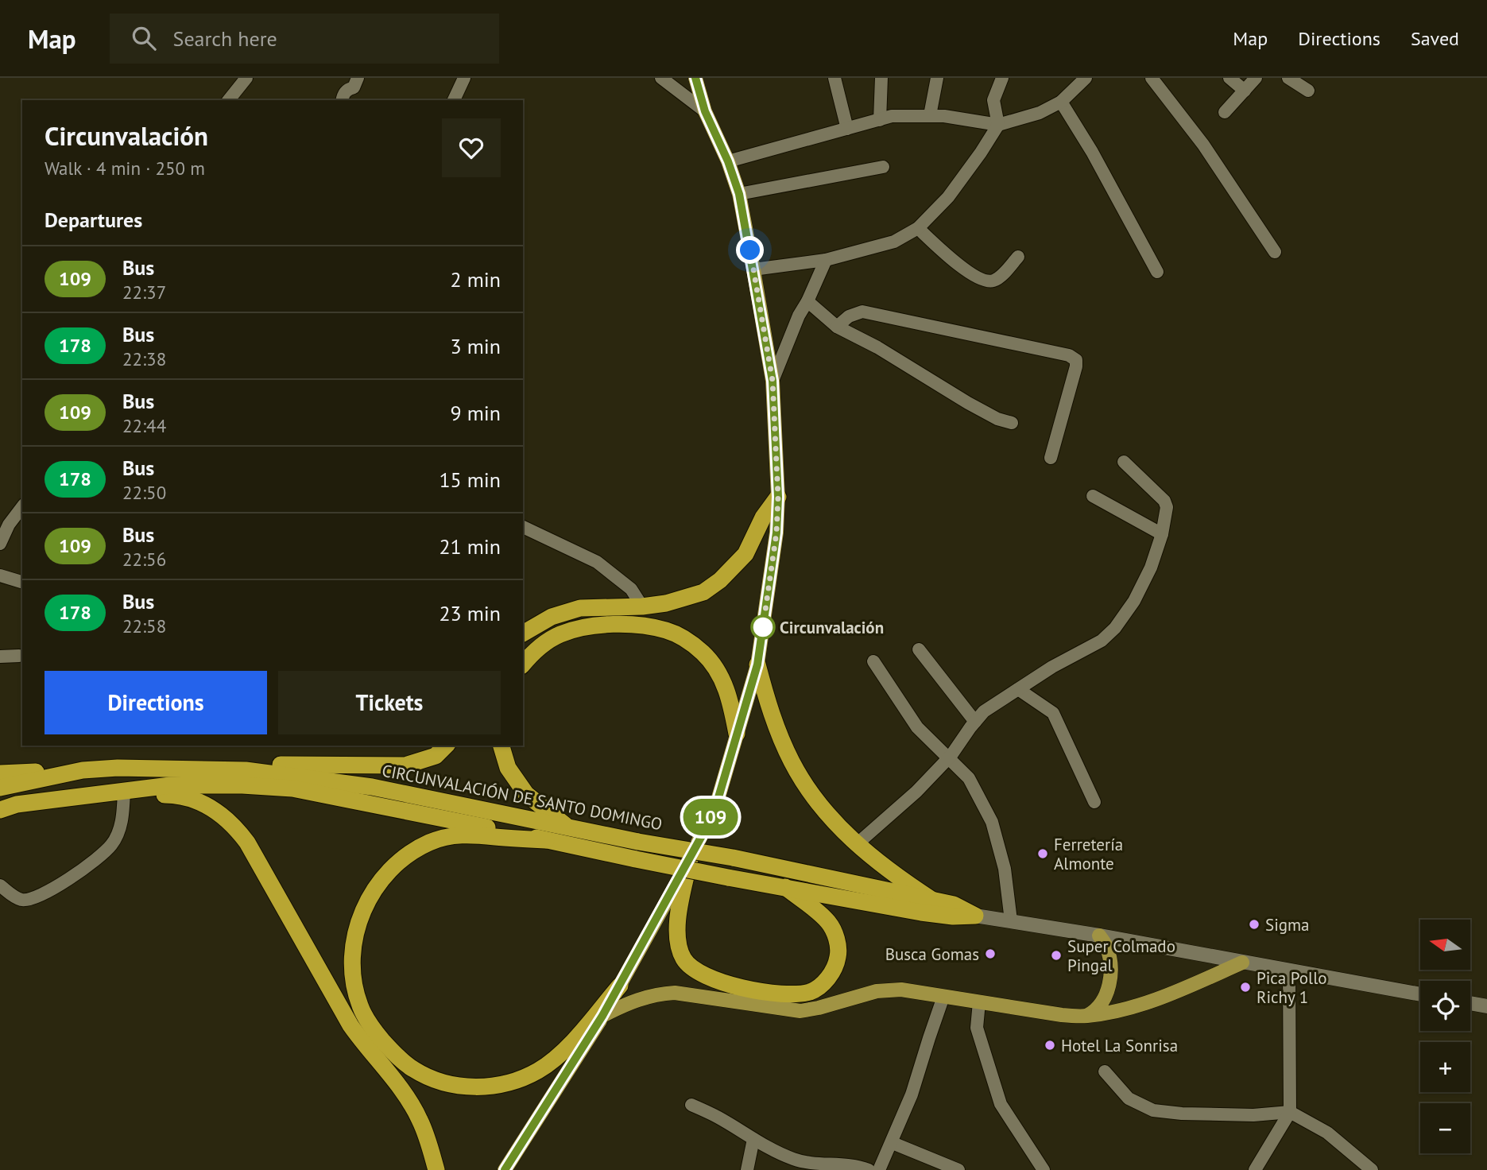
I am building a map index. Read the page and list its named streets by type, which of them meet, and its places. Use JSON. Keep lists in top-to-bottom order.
{
  "streets": {
    "highway": ["CIRCUNVALACIÓN DE SANTO DOMINGO"]
  },
  "places": [
    "Circunvalación",
    "Ferretería Almonte",
    "Sigma",
    "Busca Gomas",
    "Super Colmado Pingal",
    "Pica Pollo Richy 1",
    "Hotel La Sonrisa"
  ],
  "lines": ["bus line 109"],
  "north": "left",
  "page": {
    "header": "Map",
    "search": "Search here",
    "nav": ["Map", "Directions", "Saved"],
    "on_map": "109",
    "heading": [
      ["Circunvalación", "Walk · 4 min · 250 m"],
      "Departures"
    ],
    "list": [
      {
        "mark": "109",
        "name": "Bus",
        "note": "22:37",
        "value": "2 min"
      },
      {
        "mark": "178",
        "name": "Bus",
        "note": "22:38",
        "value": "3 min"
      },
      {
        "mark": "109",
        "name": "Bus",
        "note": "22:44",
        "value": "9 min"
      },
      {
        "mark": "178",
        "name": "Bus",
        "note": "22:50",
        "value": "15 min"
      },
      {
        "mark": "109",
        "name": "Bus",
        "note": "22:56",
        "value": "21 min"
      },
      {
        "mark": "178",
        "name": "Bus",
        "note": "22:58",
        "value": "23 min"
      }
    ],
    "buttons": ["Directions", "Tickets"],
    "map_buttons": ["+", "−"]
  }
}
